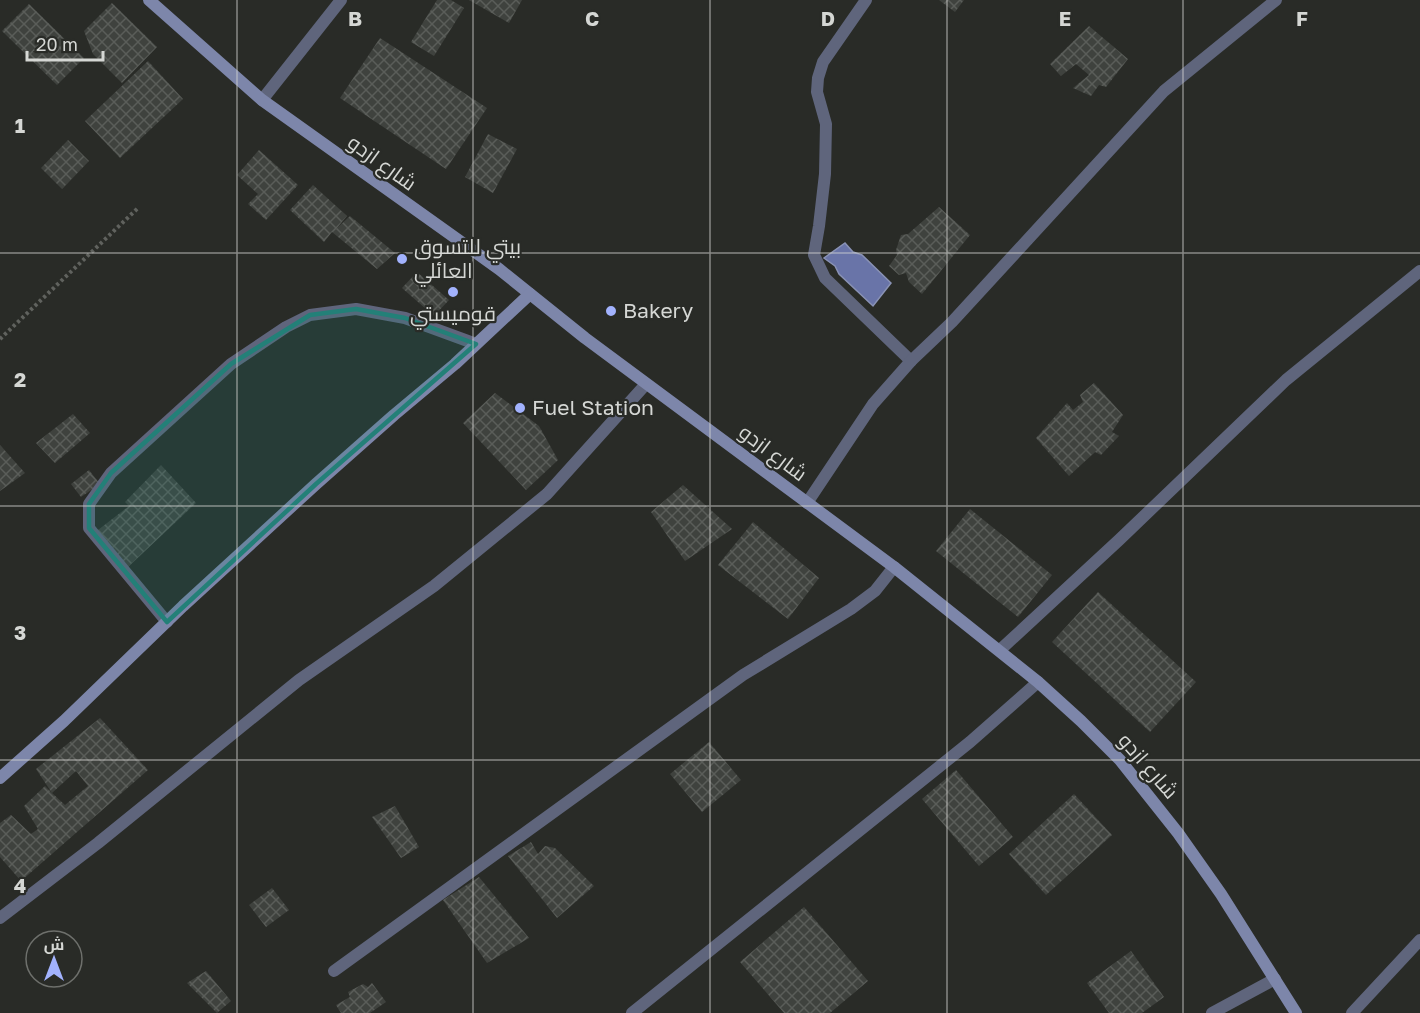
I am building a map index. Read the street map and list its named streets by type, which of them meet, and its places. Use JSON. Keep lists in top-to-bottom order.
{
  "streets": {
    "street": ["شارع ازدو"]
  },
  "places": [
    "بيتي للتسوق العائلي",
    "قوميستي",
    "Bakery",
    "Fuel Station"
  ],
  "scale_bar": "20 m",
  "north": "top",
  "grid": {
    "columns": [
      "B",
      "C",
      "D",
      "E",
      "F"
    ],
    "rows": [
      "1",
      "2",
      "3",
      "4"
    ]
  }
}
